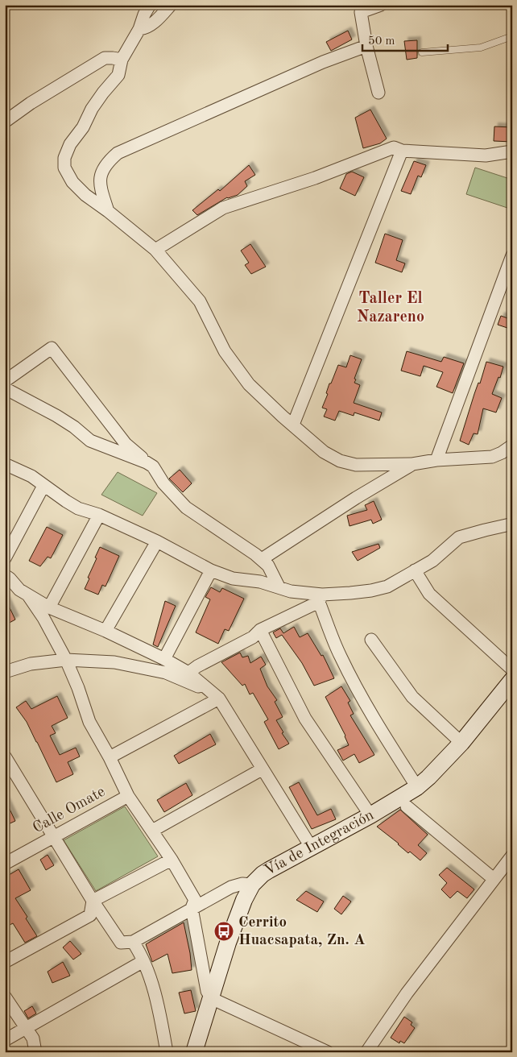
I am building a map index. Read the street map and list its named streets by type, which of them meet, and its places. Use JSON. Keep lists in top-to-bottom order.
{
  "streets": {
    "main road": ["Vía de Integración"],
    "street": ["Calle Omate"]
  },
  "districts": ["Taller El Nazareno"],
  "places": {
    "bus stop": ["Cerrito Huacsapata, Zn. A"]
  },
  "scale_bar": "50 m"
}
